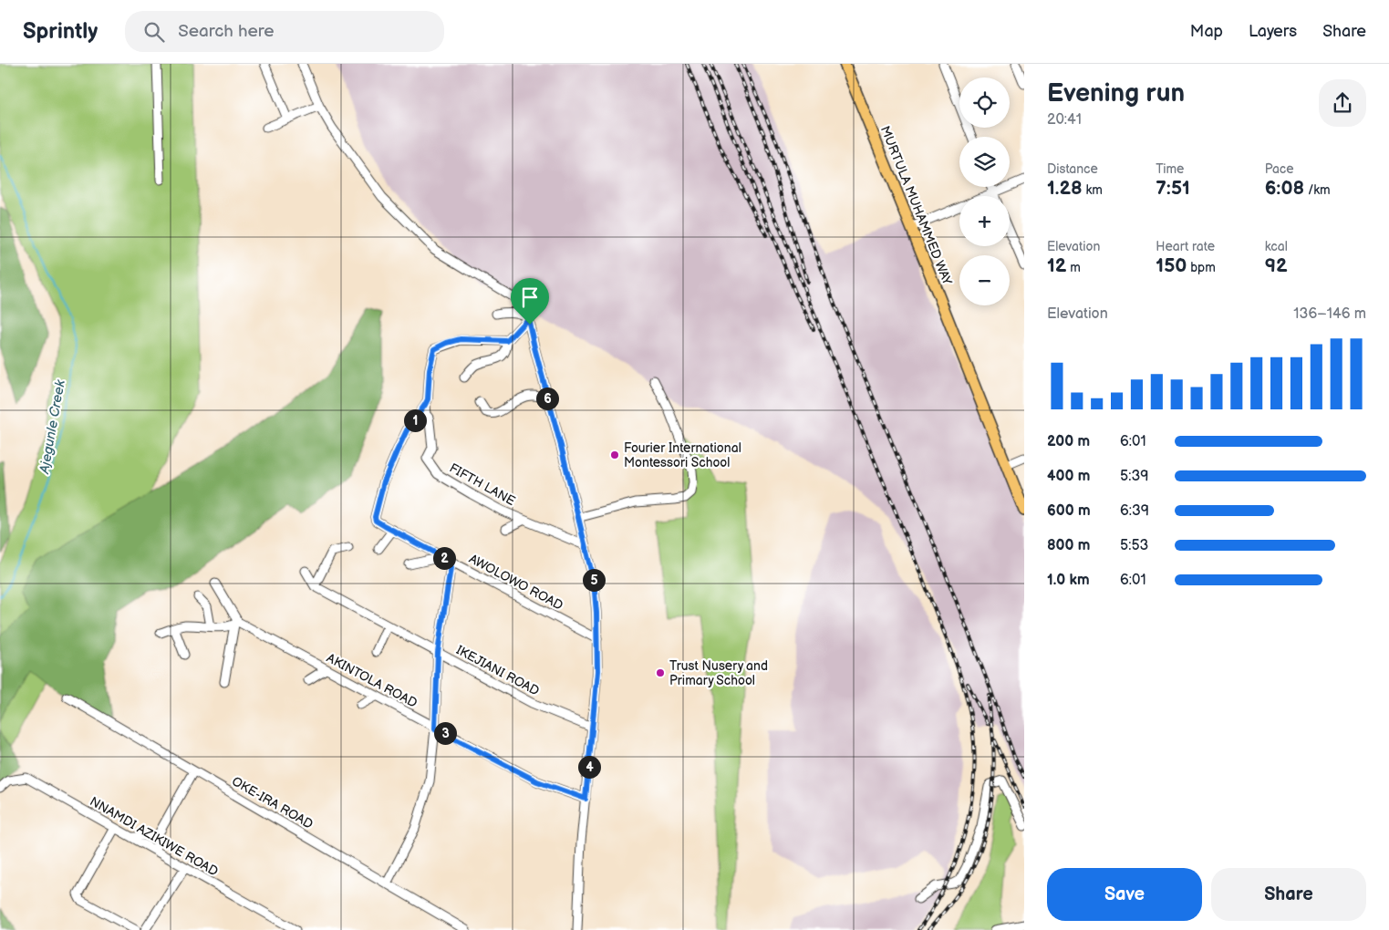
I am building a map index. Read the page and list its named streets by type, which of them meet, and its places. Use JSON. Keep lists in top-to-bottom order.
{
  "streets": {
    "main road": ["MURTULA MUHAMMED WAY"],
    "street": [
      "FIFTH LANE",
      "AWOLOWO ROAD",
      "IKEJIANI ROAD",
      "AKINTOLA ROAD",
      "OKE-IRA ROAD",
      "NNAMDI AZIKIWE ROAD"
    ]
  },
  "crossings": [
    ["FIFTH LANE", "AWOLOWO ROAD"]
  ],
  "water": ["Ajegunle Creek"],
  "places": ["Fourier International Montessori School", "Trust Nusery and Primary School"],
  "page": {
    "header": "Sprintly",
    "search": "Search here",
    "nav": ["Map", "Layers", "Share"],
    "heading": ["Evening run", "20:41"],
    "map_buttons": ["+", "−"],
    "stats": [
      ["Distance", "1.28 km"],
      ["Time", "7:51"],
      ["Pace", "6:08 /km"],
      ["Elevation", "12 m"],
      ["Heart rate", "150 bpm"],
      ["kcal", "92"]
    ],
    "chart": ["Elevation", "136–146 m"],
    "pins": [
      "6",
      "1",
      "2",
      "5",
      "3",
      "4"
    ],
    "list": [
      {
        "name": "200 m",
        "note": "6:01"
      },
      {
        "name": "400 m",
        "note": "5:39"
      },
      {
        "name": "600 m",
        "note": "6:39"
      },
      {
        "name": "800 m",
        "note": "5:53"
      },
      {
        "name": "1.0 km",
        "note": "6:01"
      }
    ],
    "buttons": ["Save", "Share"]
  }
}
